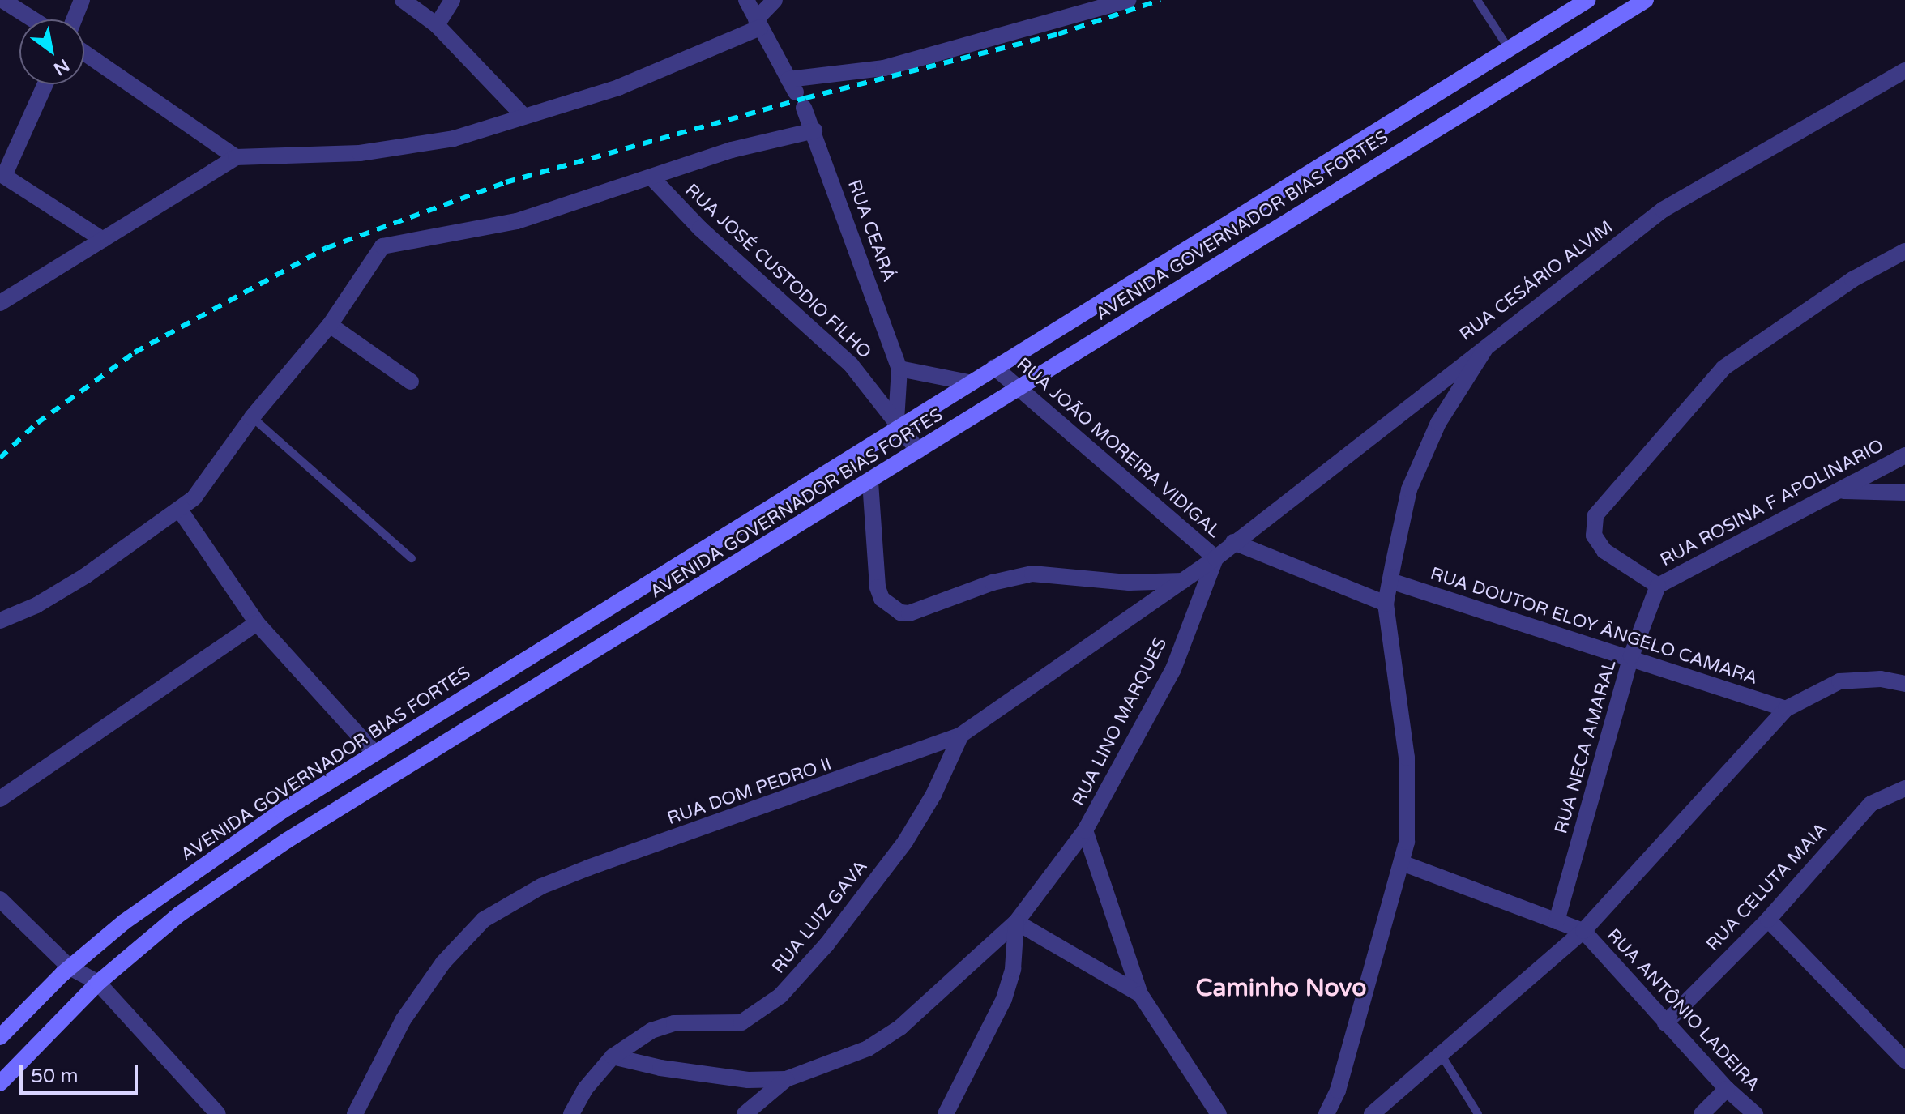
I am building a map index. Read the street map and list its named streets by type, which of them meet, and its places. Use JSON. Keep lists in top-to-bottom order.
{
  "streets": {
    "main road": ["AVENIDA GOVERNADOR BIAS FORTES"],
    "street": [
      "RUA CEARÁ",
      "RUA JOSÉ CUSTODIO FILHO",
      "RUA CESÁRIO ALVIM",
      "RUA JOÃO MOREIRA VIDIGAL",
      "RUA ROSINA F APOLINARIO",
      "RUA DOUTOR ELOY ÂNGELO CAMARA",
      "RUA LINO MARQUES",
      "RUA NECA AMARAL",
      "RUA DOM PEDRO II",
      "RUA CELUTA MAIA",
      "RUA LUIZ GAVA",
      "RUA ANTÔNIO LADEIRA"
    ]
  },
  "crossings": [
    ["AVENIDA GOVERNADOR BIAS FORTES", "RUA CEARÁ"],
    ["AVENIDA GOVERNADOR BIAS FORTES", "RUA JOSÉ CUSTODIO FILHO"],
    ["AVENIDA GOVERNADOR BIAS FORTES", "RUA JOÃO MOREIRA VIDIGAL"],
    ["RUA CEARÁ", "RUA JOSÉ CUSTODIO FILHO"],
    ["RUA CESÁRIO ALVIM", "RUA JOÃO MOREIRA VIDIGAL"],
    ["RUA CESÁRIO ALVIM", "RUA LINO MARQUES"],
    ["RUA CESÁRIO ALVIM", "RUA DOM PEDRO II"],
    ["RUA JOÃO MOREIRA VIDIGAL", "RUA LINO MARQUES"],
    ["RUA JOÃO MOREIRA VIDIGAL", "RUA DOM PEDRO II"],
    ["RUA ROSINA F APOLINARIO", "RUA NECA AMARAL"],
    ["RUA DOUTOR ELOY ÂNGELO CAMARA", "RUA NECA AMARAL"],
    ["RUA LINO MARQUES", "RUA DOM PEDRO II"],
    ["RUA NECA AMARAL", "RUA ANTÔNIO LADEIRA"],
    ["RUA DOM PEDRO II", "RUA LUIZ GAVA"],
    ["RUA CELUTA MAIA", "RUA ANTÔNIO LADEIRA"]
  ],
  "districts": ["Caminho Novo"],
  "scale_bar": "50 m",
  "north": "bottom right"
}
